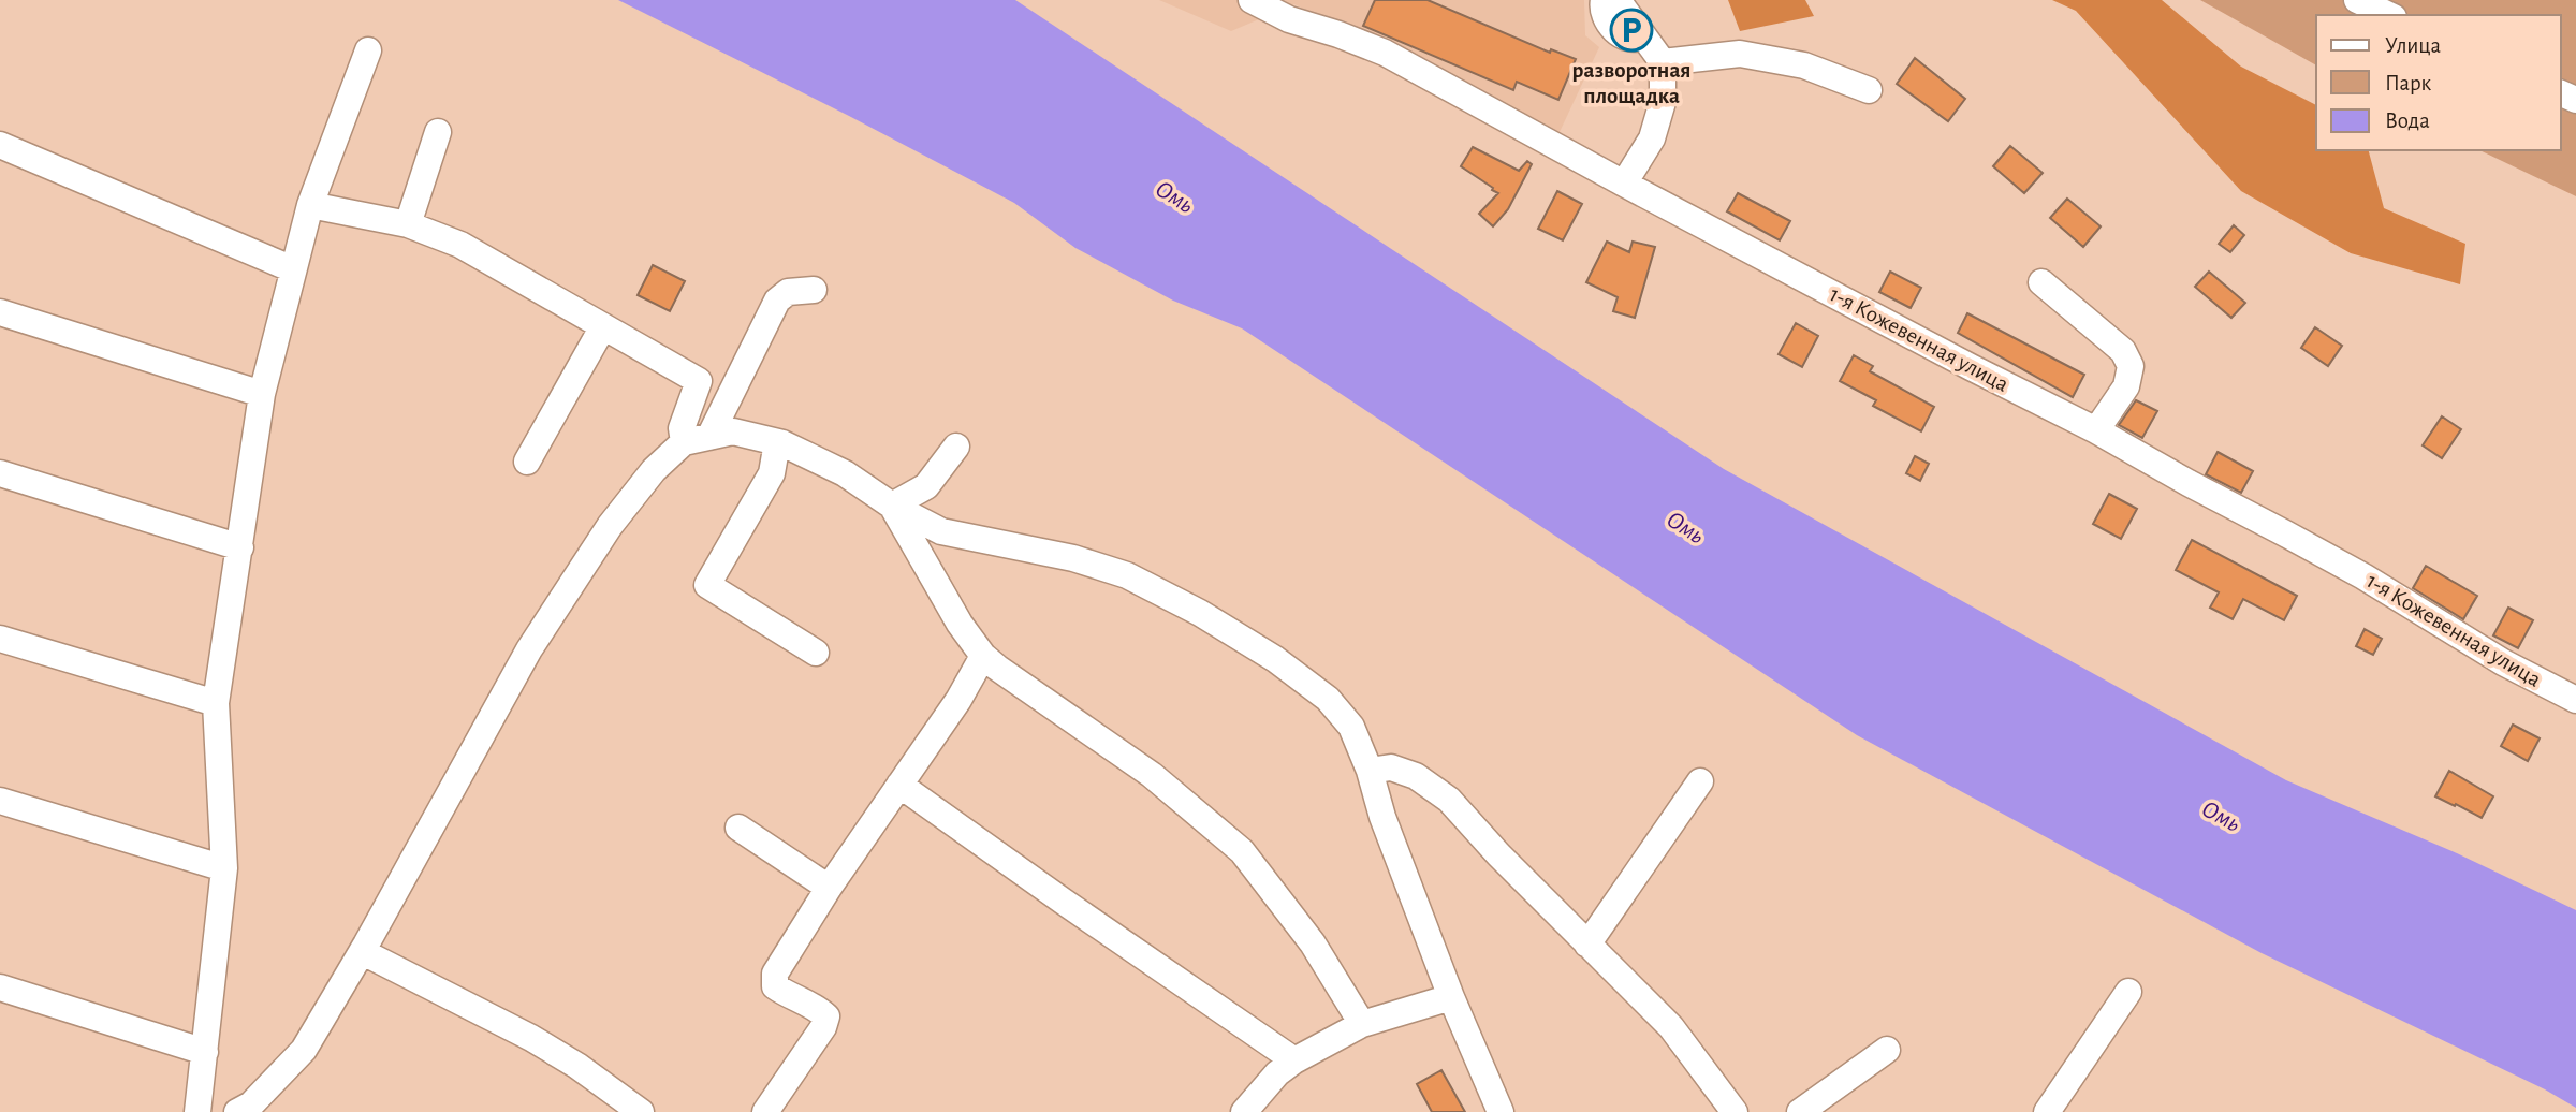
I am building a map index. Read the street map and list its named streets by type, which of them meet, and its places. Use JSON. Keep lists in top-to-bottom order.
{
  "streets": {
    "street": ["1-я Кожевенная улица"]
  },
  "water": ["Омь"],
  "places": {
    "parking": ["разворотная площадка"]
  },
  "legend": ["Улица", "Парк", "Вода"]
}
